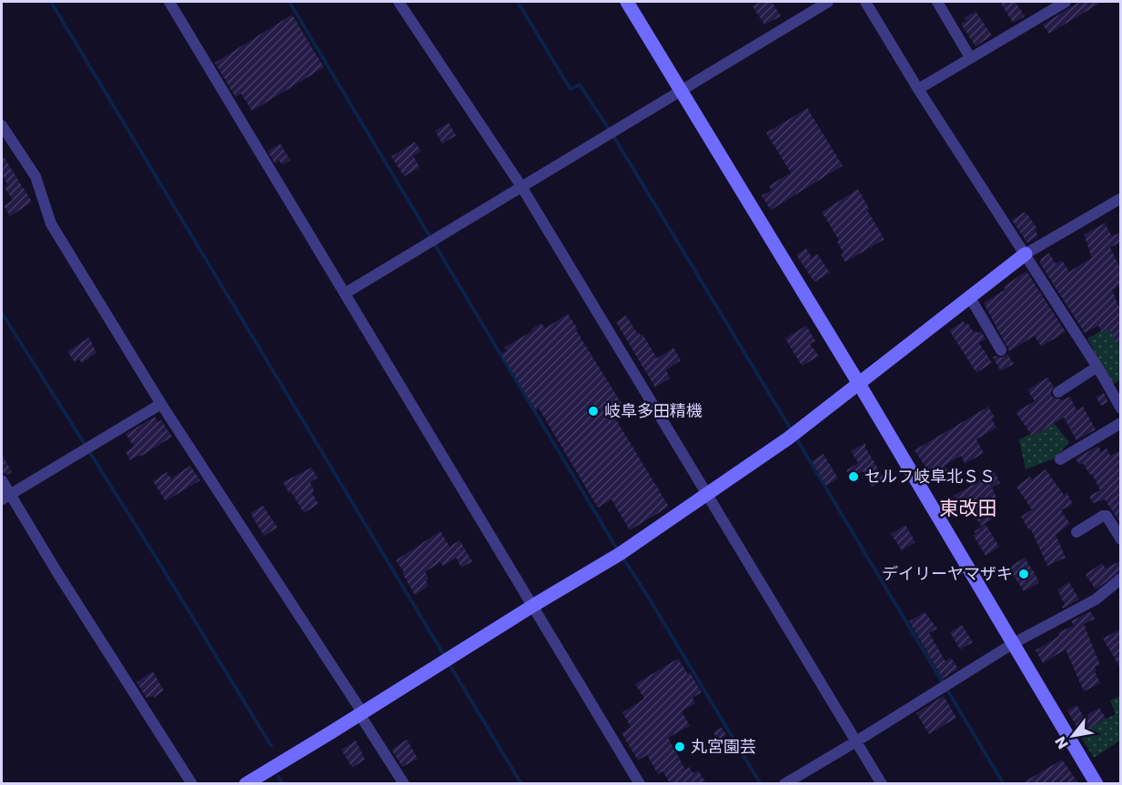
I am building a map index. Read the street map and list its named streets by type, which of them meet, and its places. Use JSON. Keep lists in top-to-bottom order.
{
  "districts": ["東改田"],
  "places": [
    "岐阜多田精機",
    "セルフ岐阜北ＳＳ",
    "デイリーヤマザキ",
    "丸宮園芸"
  ],
  "north": "bottom left"
}
